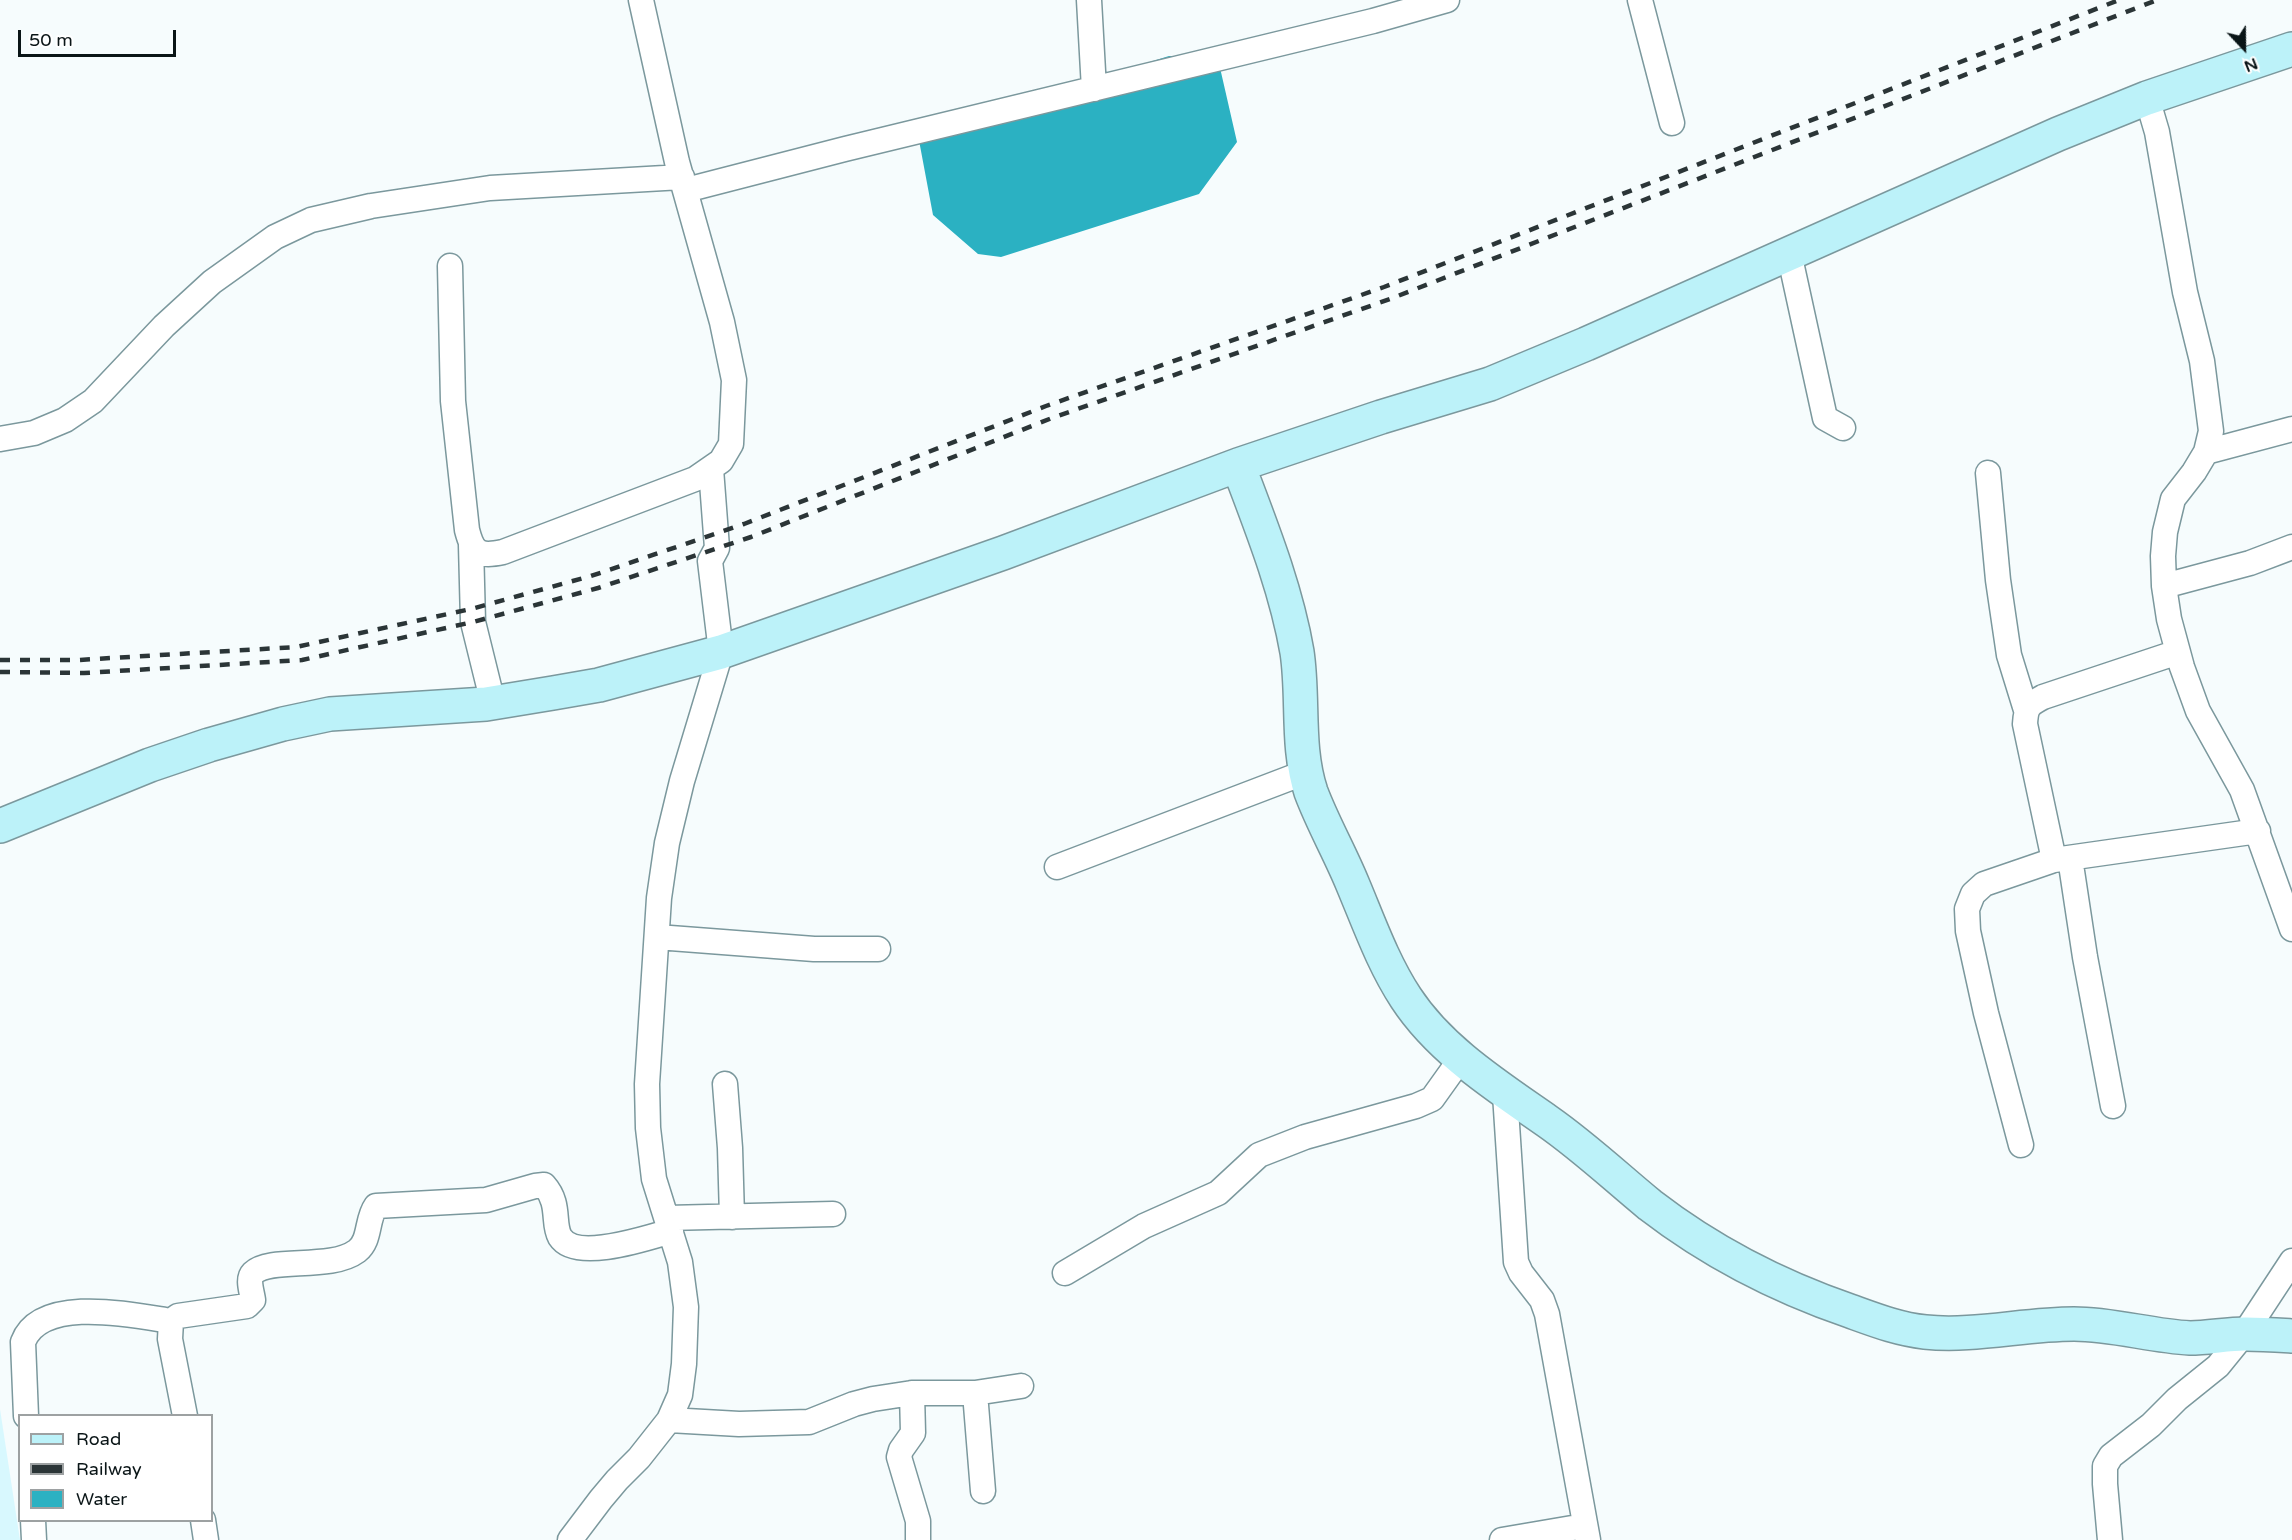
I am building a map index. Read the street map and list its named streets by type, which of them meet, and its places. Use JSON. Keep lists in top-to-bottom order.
{
  "legend": ["Road", "Railway", "Water"],
  "scale_bar": "50 m",
  "north": "bottom"
}
